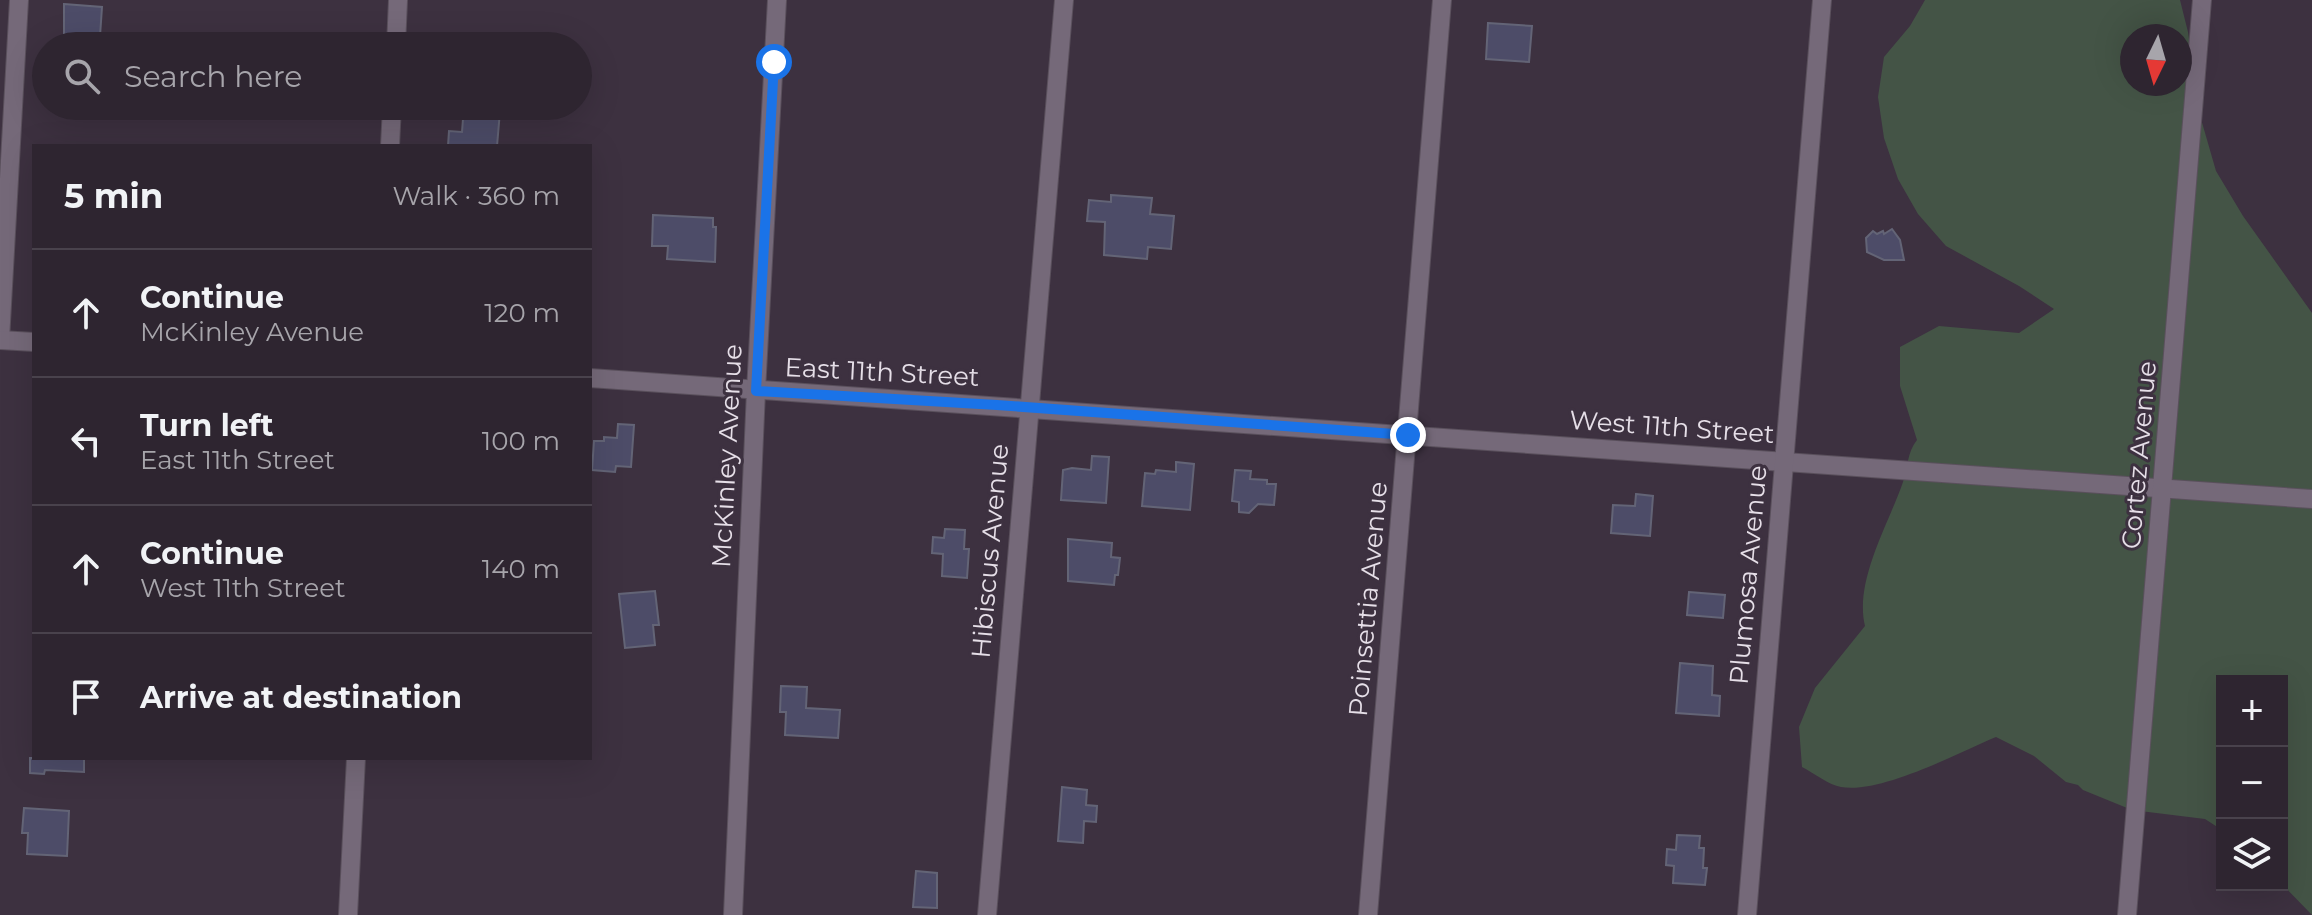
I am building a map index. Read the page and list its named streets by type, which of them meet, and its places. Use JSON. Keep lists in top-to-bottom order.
{
  "streets": {
    "street": [
      "East 11th Street",
      "West 11th Street",
      "Cortez Avenue",
      "McKinley Avenue",
      "Hibiscus Avenue",
      "Plumosa Avenue",
      "Poinsettia Avenue"
    ]
  },
  "crossings": [
    ["East 11th Street", "West 11th Street"],
    ["East 11th Street", "McKinley Avenue"],
    ["East 11th Street", "Hibiscus Avenue"],
    ["West 11th Street", "Cortez Avenue"],
    ["West 11th Street", "Hibiscus Avenue"],
    ["West 11th Street", "Plumosa Avenue"],
    ["West 11th Street", "Poinsettia Avenue"]
  ],
  "north": "bottom",
  "page": {
    "search": "Search here",
    "heading": ["5 min", "Walk · 360 m"],
    "list": [
      ["Continue", "McKinley Avenue", "120 m"],
      ["Turn left", "East 11th Street", "100 m"],
      ["Continue", "West 11th Street", "140 m"],
      "Arrive at destination"
    ],
    "map_buttons": ["+", "−"]
  }
}
